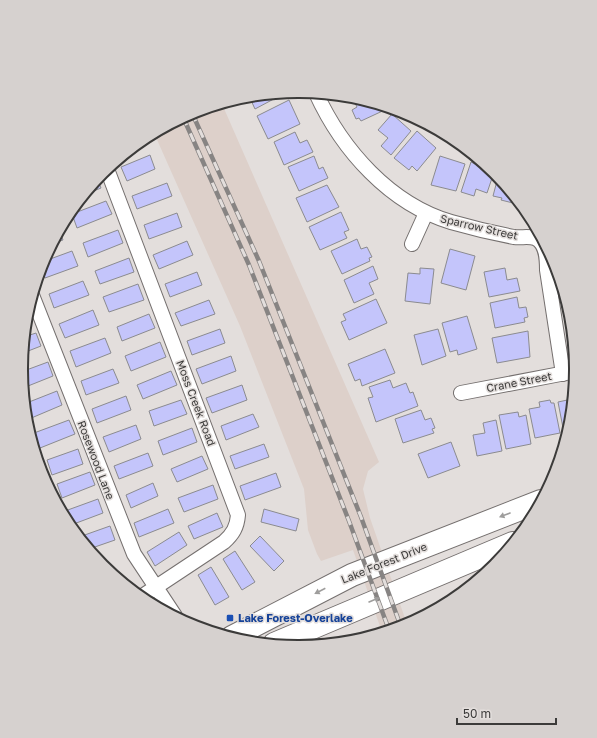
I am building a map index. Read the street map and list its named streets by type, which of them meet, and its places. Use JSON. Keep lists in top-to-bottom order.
{
  "streets": {
    "main road": ["Lake Forest Drive"],
    "street": [
      "Sparrow Street",
      "Crane Street",
      "Moss Creek Road",
      "Rosewood Lane"
    ]
  },
  "crossings": [
    ["Sparrow Street", "Crane Street"],
    ["Moss Creek Road", "Rosewood Lane"]
  ],
  "places": {
    "transit": ["Lake Forest-Overlake"]
  },
  "scale_bar": "50 m"
}
